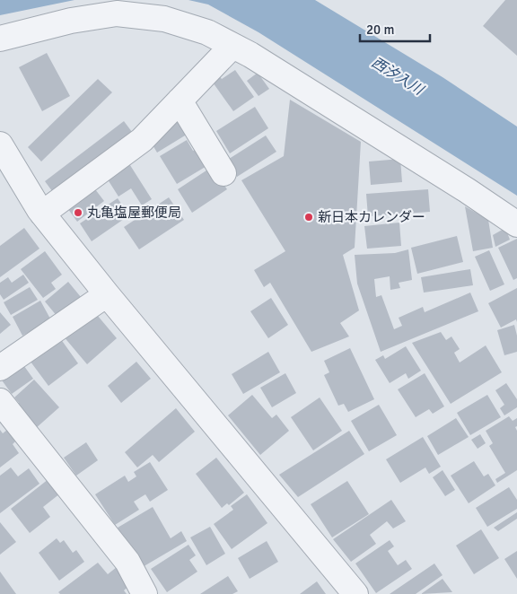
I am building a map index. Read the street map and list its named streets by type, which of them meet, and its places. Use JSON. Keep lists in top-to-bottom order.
{
  "water": ["西汐入川"],
  "places": ["丸亀塩屋郵便局", "新日本カレンダー"],
  "scale_bar": "20 m"
}
